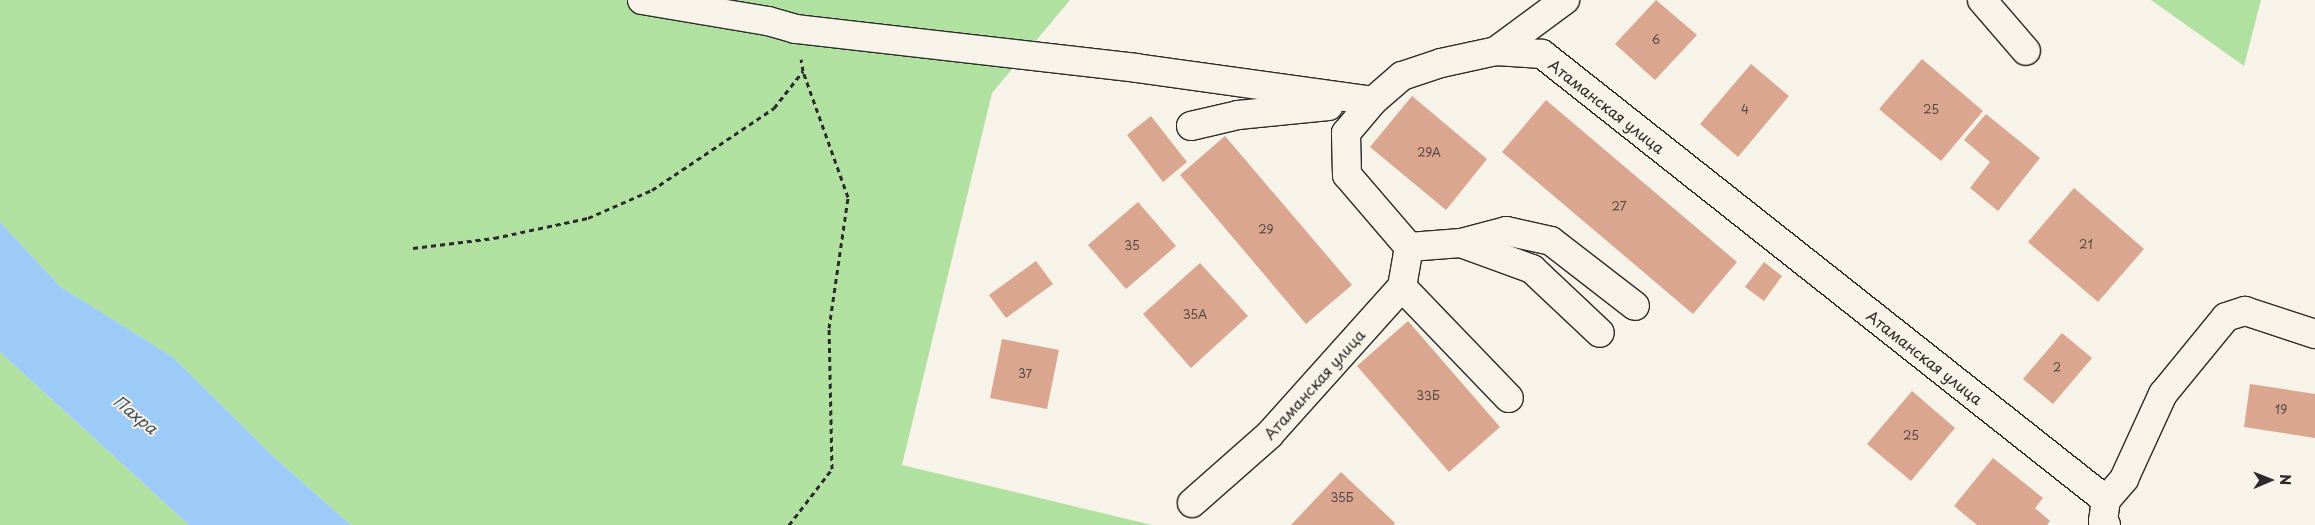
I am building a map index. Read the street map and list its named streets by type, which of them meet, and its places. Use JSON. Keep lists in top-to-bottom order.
{
  "streets": {
    "street": ["Атаманская улица"]
  },
  "water": ["Пахра"],
  "house_numbers": [
    "6",
    "4",
    "25",
    "29А",
    "27",
    "29",
    "21",
    "35",
    "35А",
    "2",
    "37",
    "33Б",
    "19",
    "25",
    "35Б"
  ],
  "north": "right"
}
